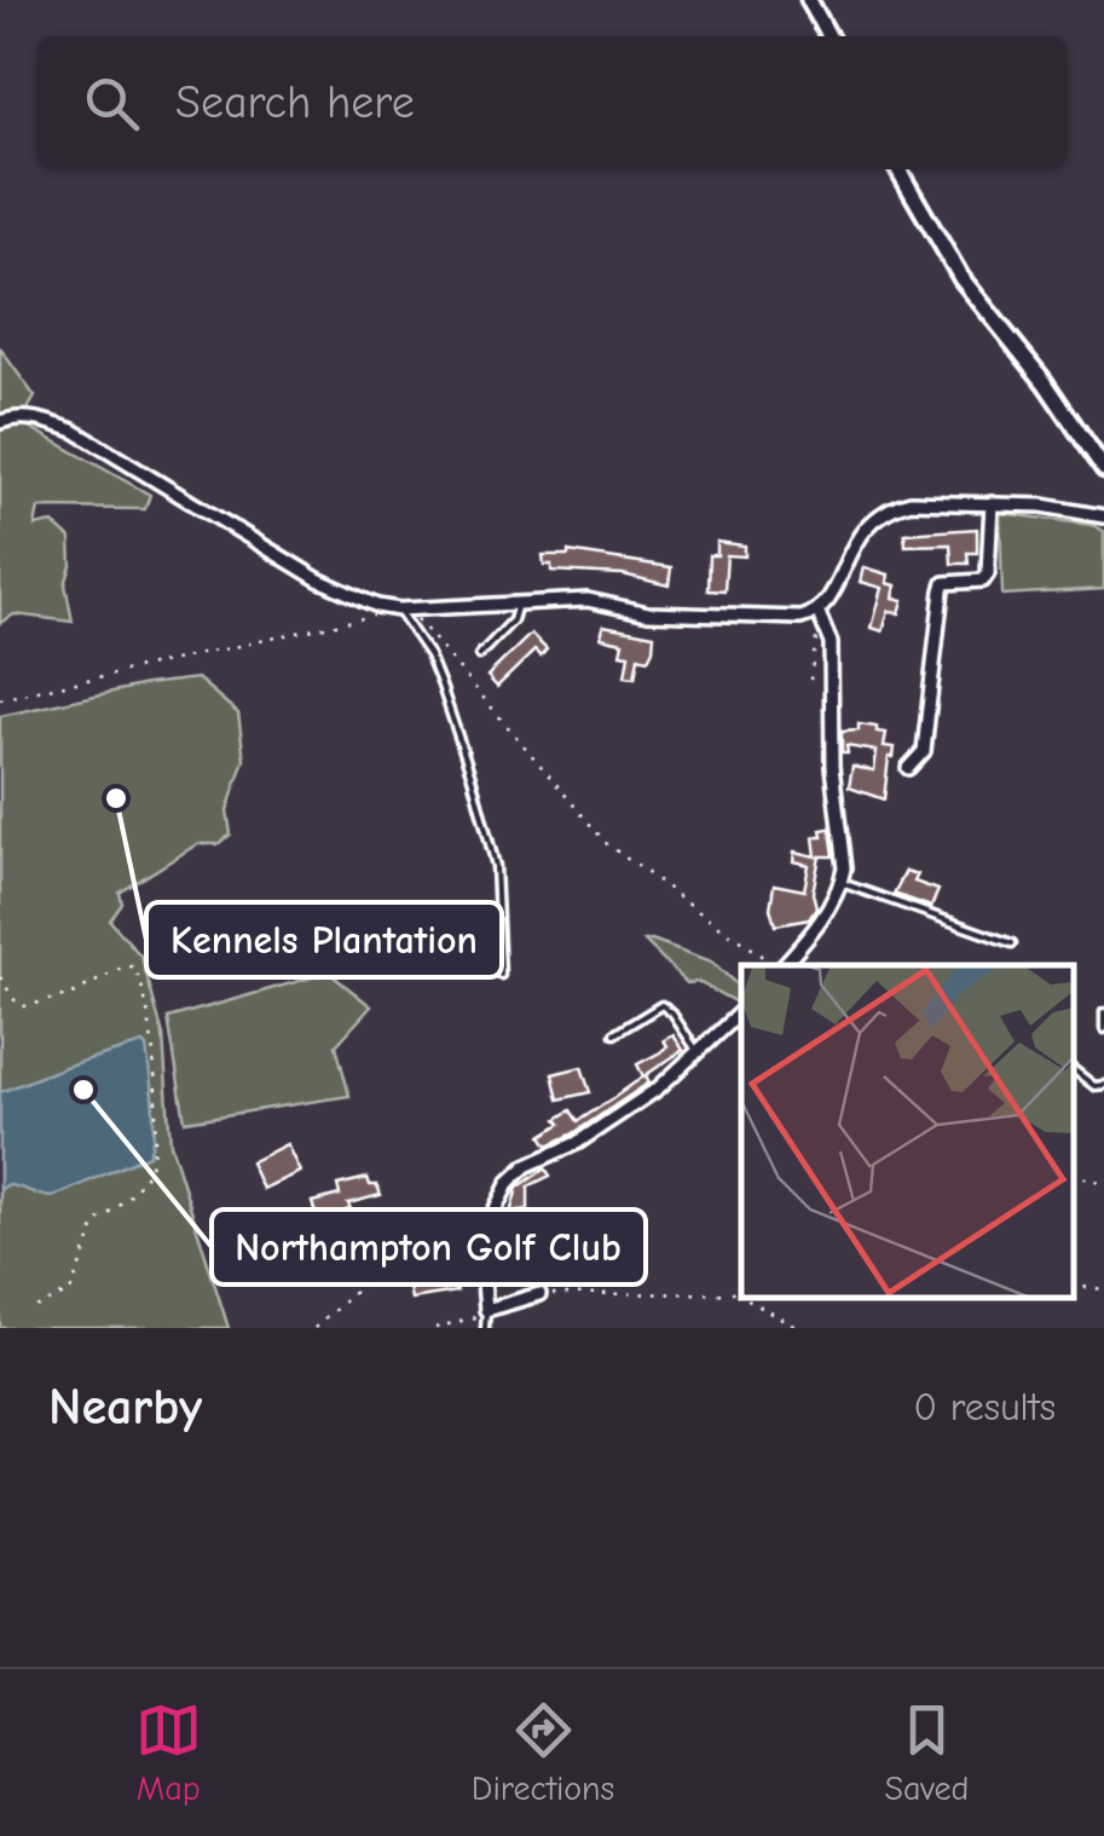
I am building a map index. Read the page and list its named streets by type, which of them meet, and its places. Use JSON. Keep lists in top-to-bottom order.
{
  "places": ["Kennels Plantation", "Northampton Golf Club"],
  "page": {
    "search": "Search here",
    "heading": ["Nearby", "0 results"],
    "nav": ["Map", "Directions", "Saved"]
  }
}
